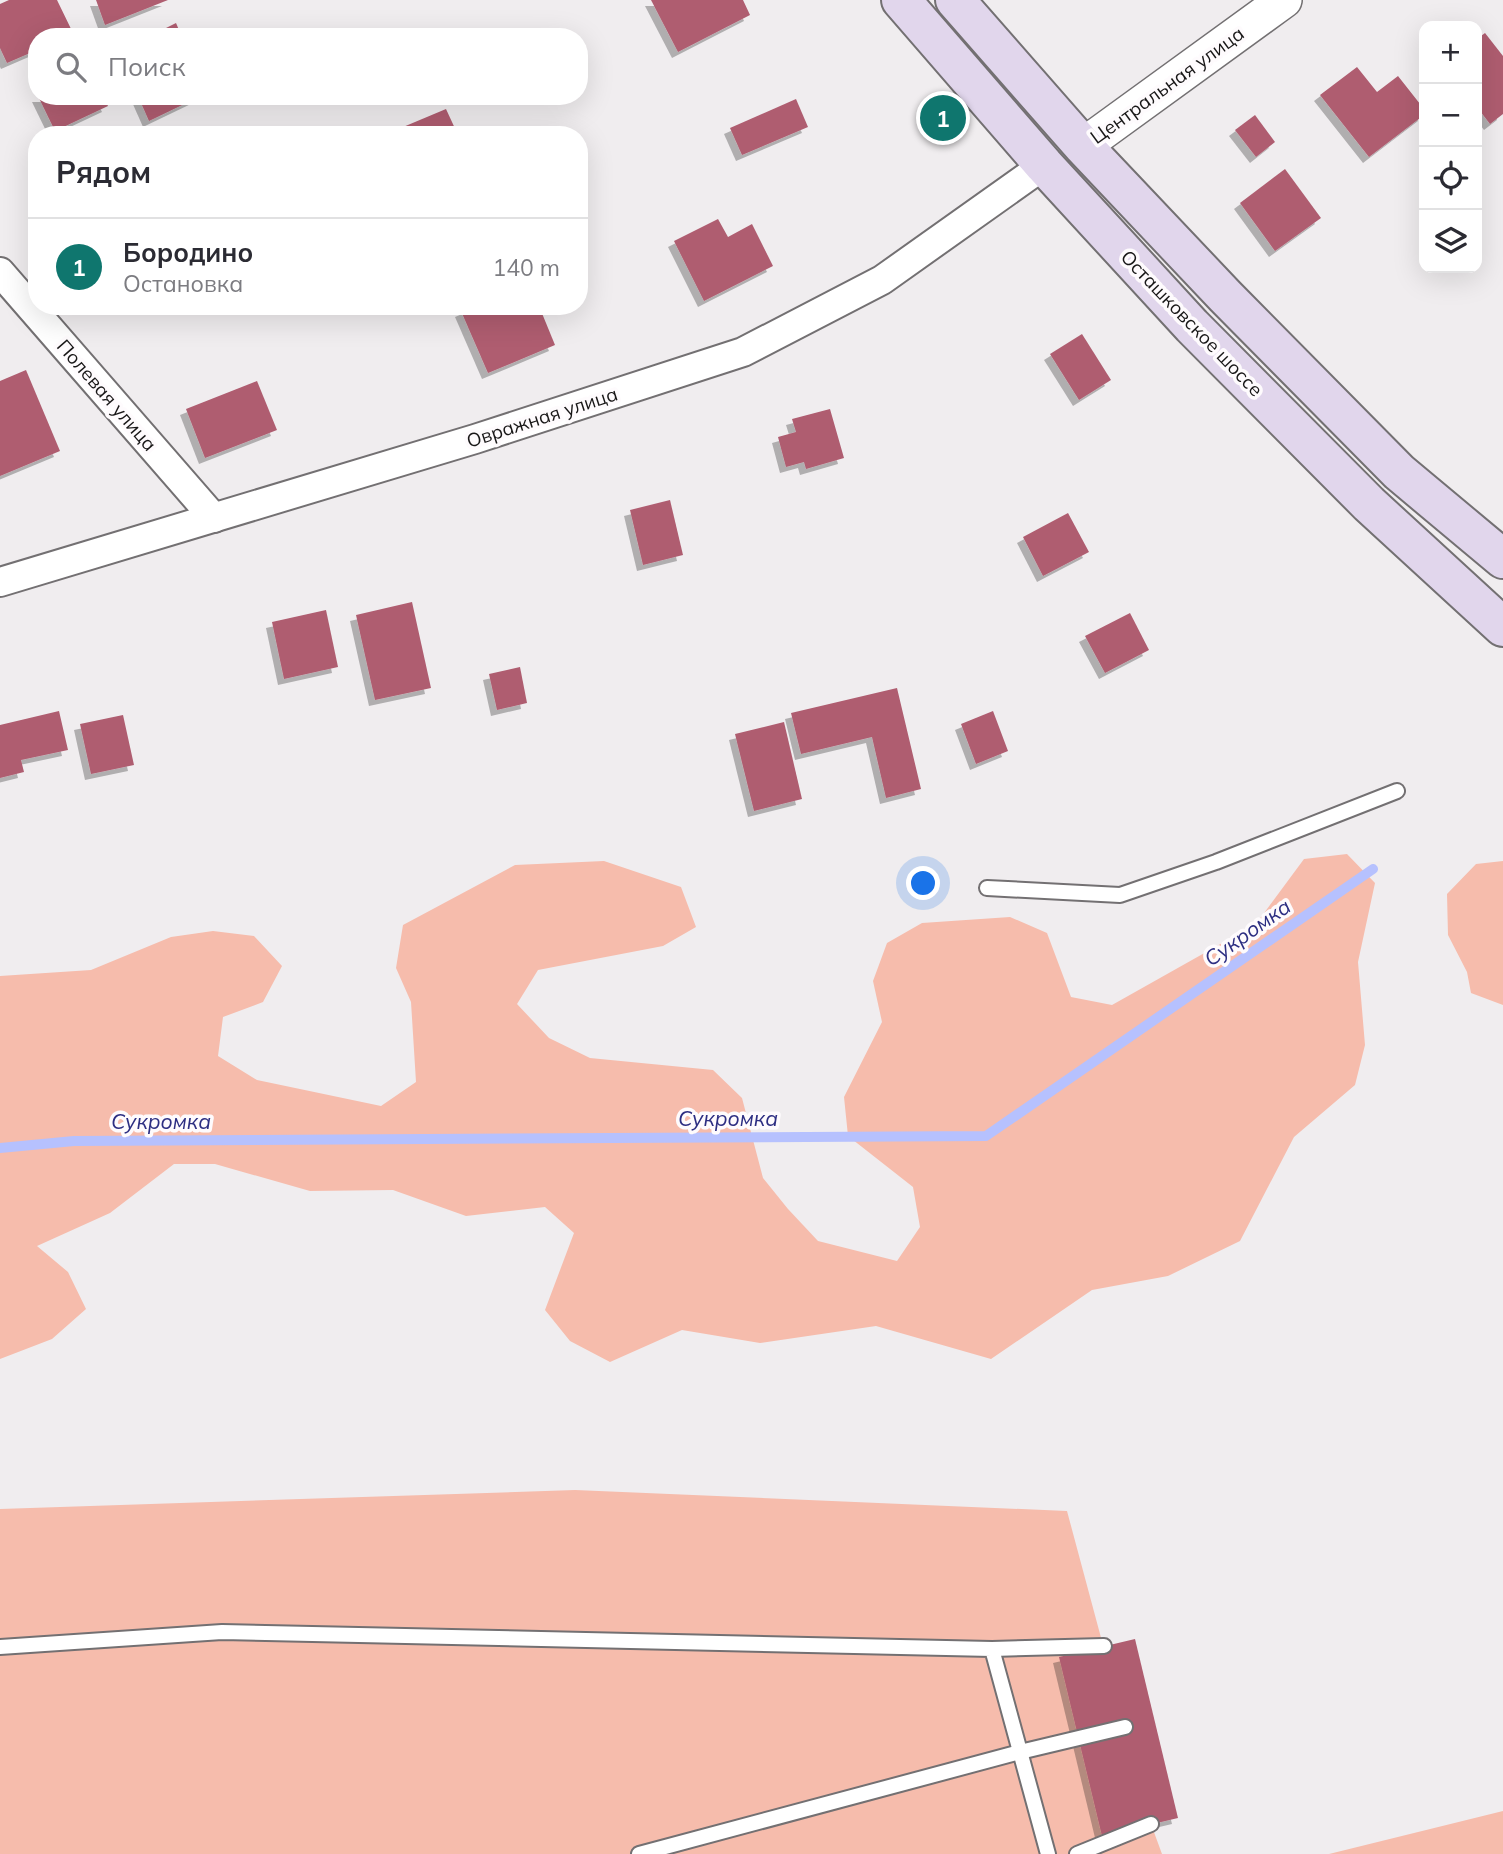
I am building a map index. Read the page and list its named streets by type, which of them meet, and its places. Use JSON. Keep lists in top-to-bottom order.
{
  "streets": {
    "main road": ["Осташковское шоссе"],
    "street": ["Центральная улица", "Полевая улица", "Овражная улица"]
  },
  "crossings": [
    ["Осташковское шоссе", "Овражная улица"],
    ["Полевая улица", "Овражная улица"]
  ],
  "water": ["Сукромка"],
  "page": {
    "map_buttons": ["+", "−"],
    "search": "Поиск",
    "pins": "1",
    "heading": "Рядом",
    "list": [
      {
        "mark": "1",
        "name": "Бородино",
        "note": "Остановка",
        "value": "140 m"
      }
    ]
  }
}
